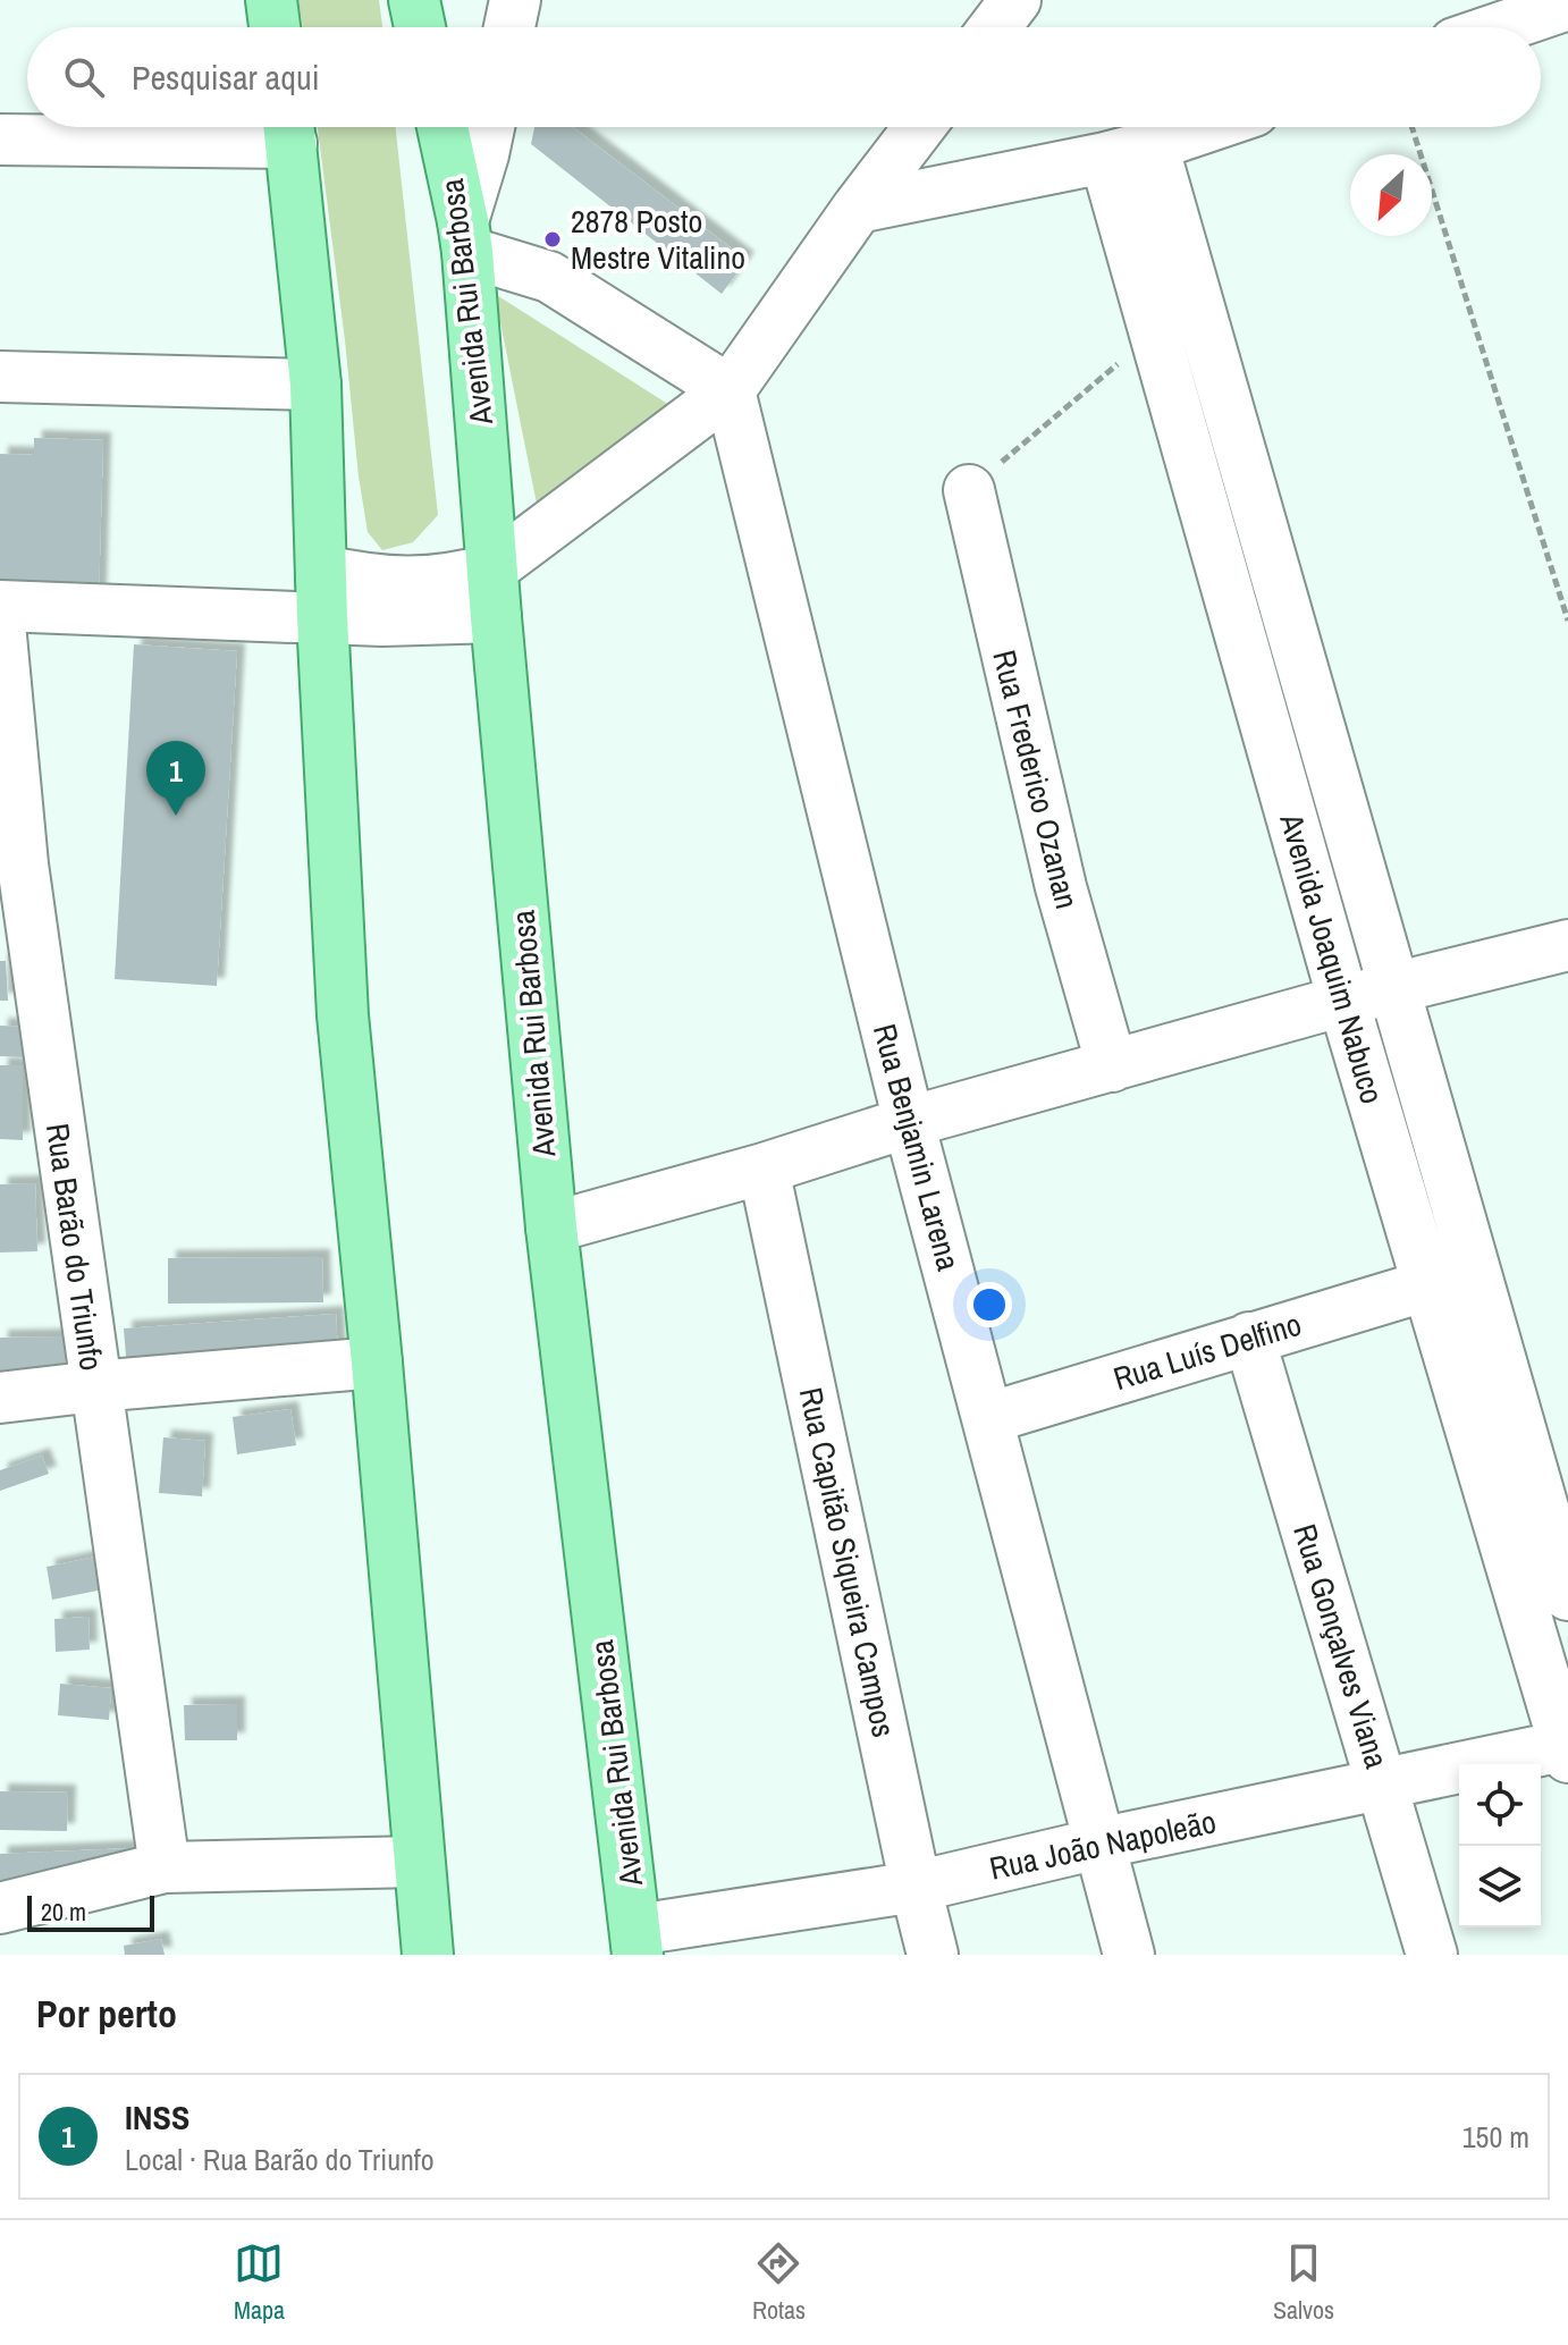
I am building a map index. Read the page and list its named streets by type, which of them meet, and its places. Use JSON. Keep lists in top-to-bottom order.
{
  "streets": {
    "main road": ["Avenida Rui Barbosa"],
    "street": [
      "Rua Frederico Ozanan",
      "Avenida Joaquim Nabuco",
      "Rua Benjamin Larena",
      "Rua Barão do Triunfo",
      "Rua Luís Delfino",
      "Rua Capitão Siqueira Campos",
      "Rua Gonçalves Viana",
      "Rua João Napoleão"
    ]
  },
  "crossings": [
    ["Avenida Rui Barbosa", "Rua João Napoleão"],
    ["Avenida Joaquim Nabuco", "Rua Luís Delfino"],
    ["Avenida Joaquim Nabuco", "Rua João Napoleão"],
    ["Rua Benjamin Larena", "Rua Luís Delfino"],
    ["Rua Benjamin Larena", "Rua João Napoleão"],
    ["Rua Luís Delfino", "Rua Gonçalves Viana"],
    ["Rua Capitão Siqueira Campos", "Rua João Napoleão"],
    ["Rua Gonçalves Viana", "Rua João Napoleão"]
  ],
  "places": ["2878 Posto Mestre Vitalino"],
  "scale_bar": "20 m",
  "north": "bottom left",
  "page": {
    "search": "Pesquisar aqui",
    "pins": "1",
    "scale": "20 m",
    "heading": "Por perto",
    "list": [
      {
        "mark": "1",
        "name": "INSS",
        "note": "Local · Rua Barão do Triunfo",
        "value": "150 m"
      }
    ],
    "nav": ["Mapa", "Rotas", "Salvos"]
  }
}
